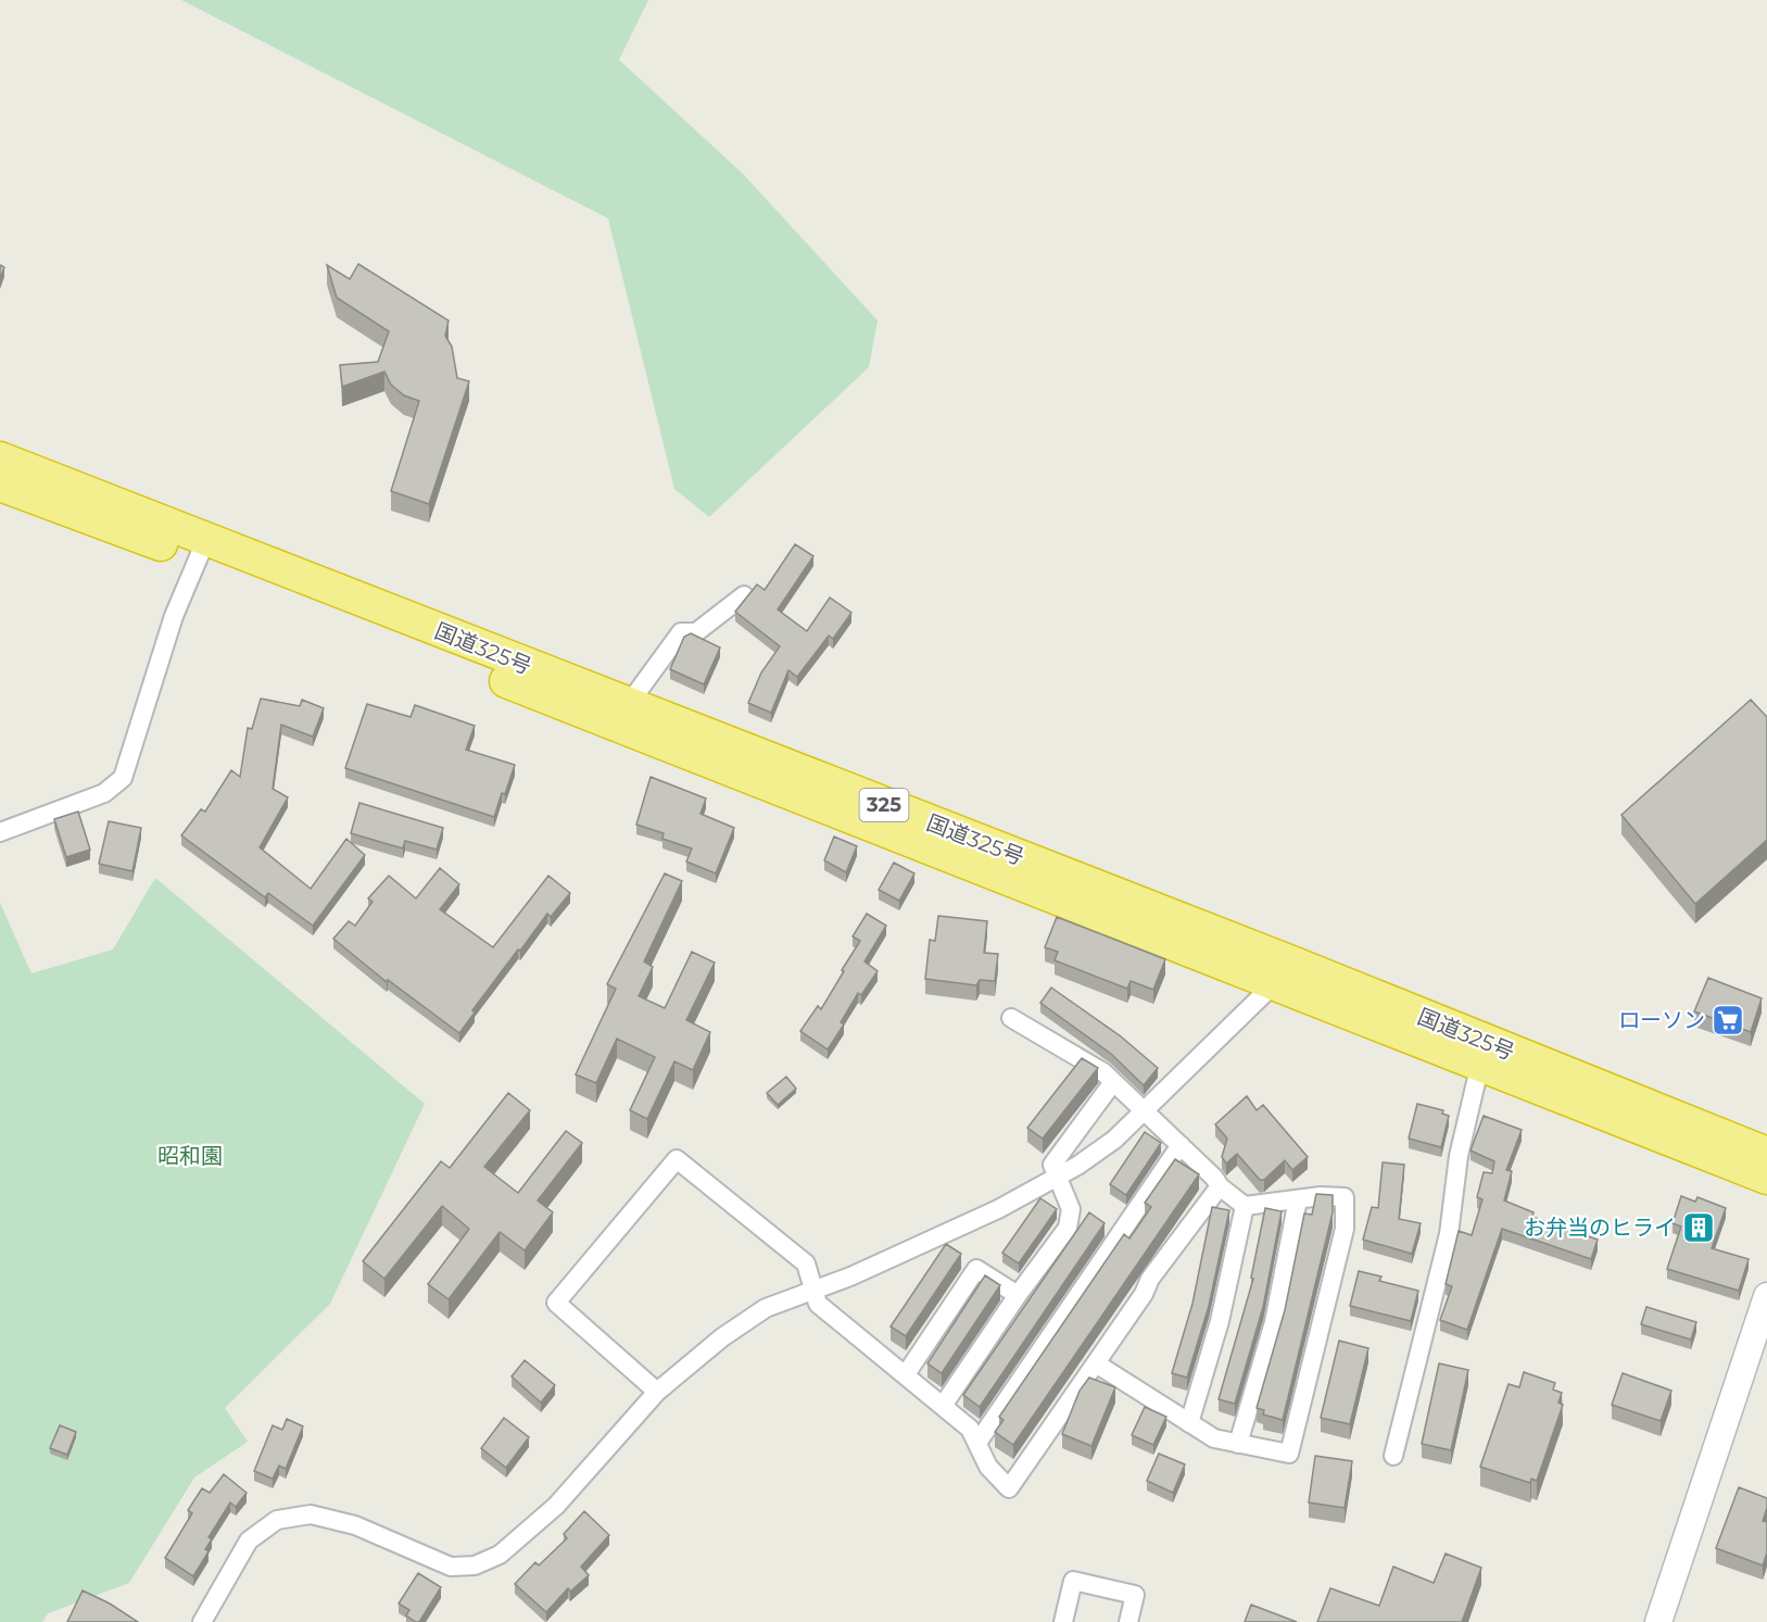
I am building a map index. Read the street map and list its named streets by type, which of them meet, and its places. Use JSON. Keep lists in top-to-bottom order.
{
  "streets": {
    "highway": ["国道325号", "325"]
  },
  "parks": ["昭和園"],
  "places": {
    "supermarket": ["ローソン"],
    "building": ["お弁当のヒライ"]
  }
}
